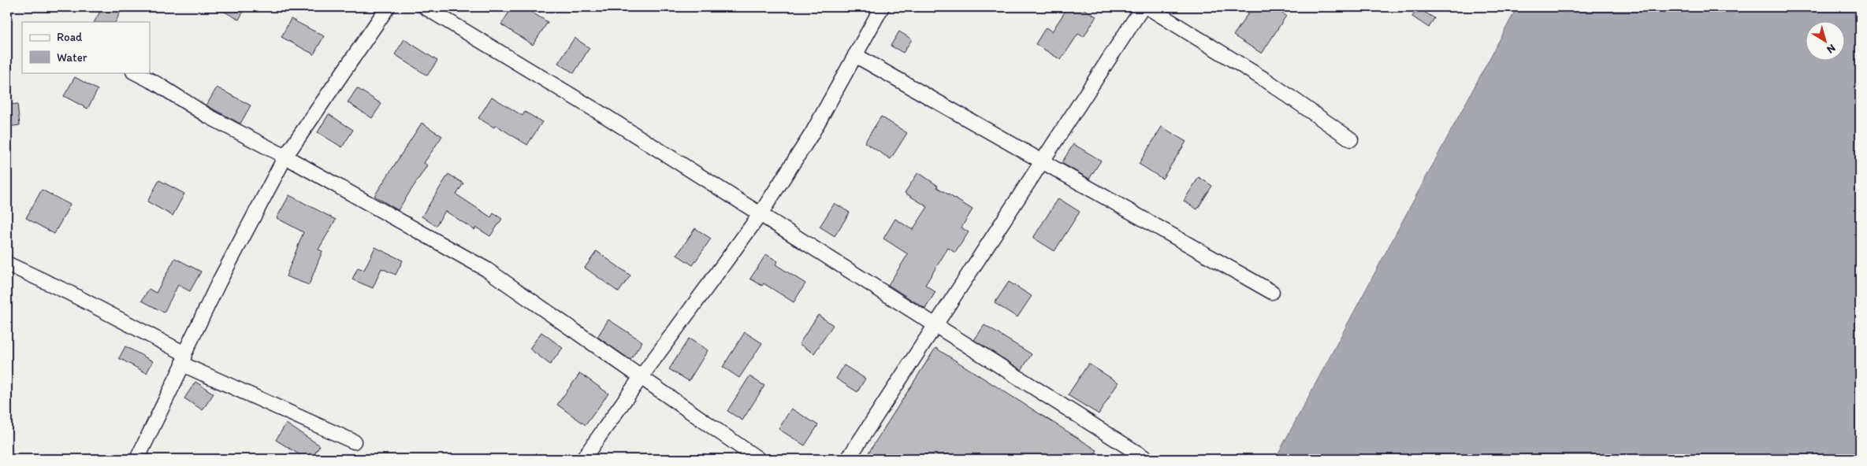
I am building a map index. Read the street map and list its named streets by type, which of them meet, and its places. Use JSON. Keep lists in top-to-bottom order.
{
  "legend": ["Road", "Water"],
  "north": "bottom right"
}
